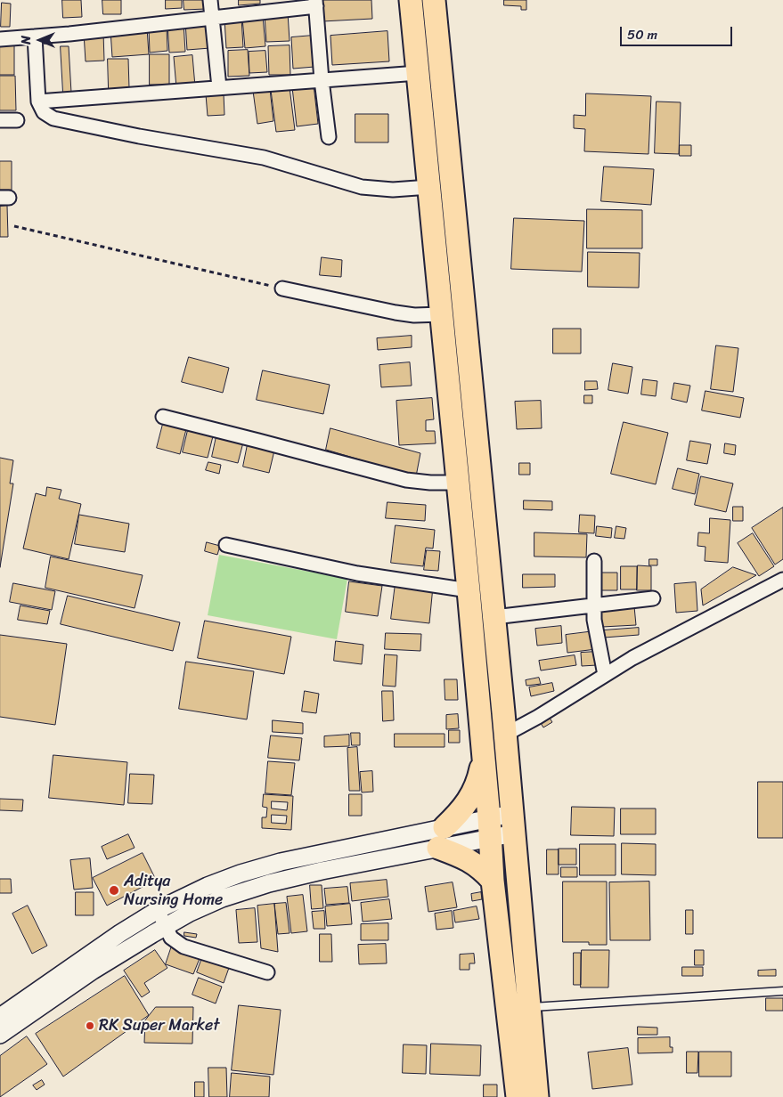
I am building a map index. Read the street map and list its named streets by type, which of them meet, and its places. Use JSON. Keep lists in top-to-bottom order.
{
  "places": ["Aditya Nursing Home", "RK Super Market"],
  "scale_bar": "50 m",
  "north": "left"
}
